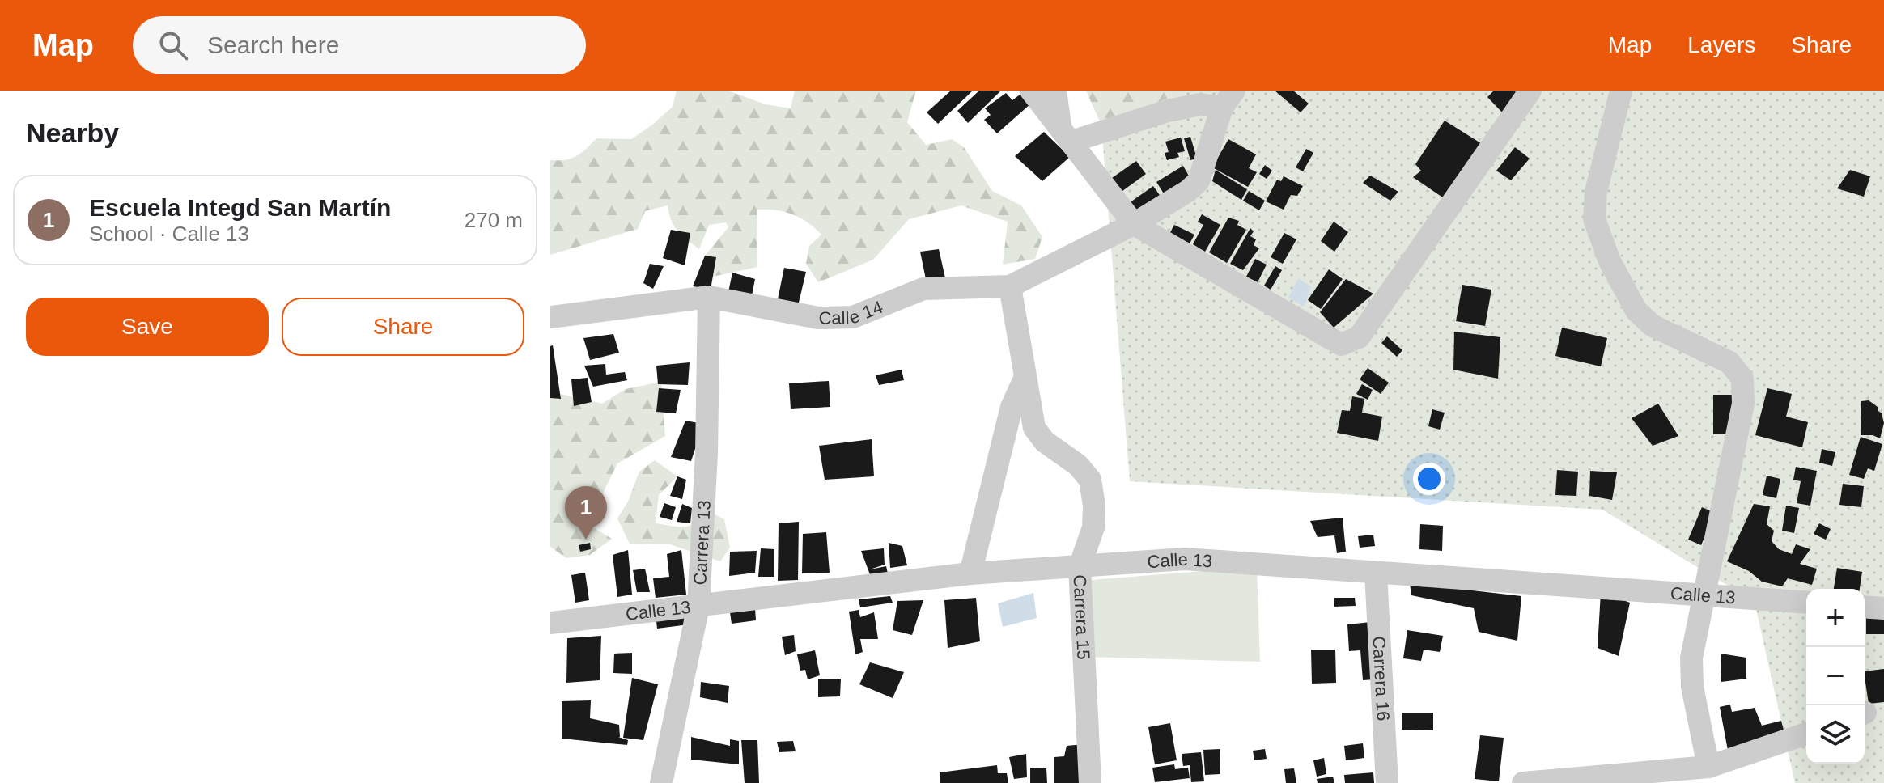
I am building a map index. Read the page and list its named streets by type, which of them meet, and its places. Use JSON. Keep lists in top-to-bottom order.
{
  "streets": {
    "street": [
      "Calle 14",
      "Carrera 13",
      "Calle 13",
      "Carrera 15",
      "Carrera 16"
    ]
  },
  "crossings": [
    ["Calle 14", "Carrera 13"],
    ["Calle 14", "Carrera 15"],
    ["Carrera 13", "Calle 13"],
    ["Calle 13", "Carrera 15"],
    ["Calle 13", "Carrera 16"]
  ],
  "page": {
    "header": "Map",
    "search": "Search here",
    "nav": ["Map", "Layers", "Share"],
    "heading": "Nearby",
    "list": [
      {
        "mark": "1",
        "name": "Escuela Integd San Martín",
        "note": "School · Calle 13",
        "value": "270 m"
      }
    ],
    "buttons": ["Save", "Share"],
    "pins": "1",
    "map_buttons": ["+", "−"]
  }
}
